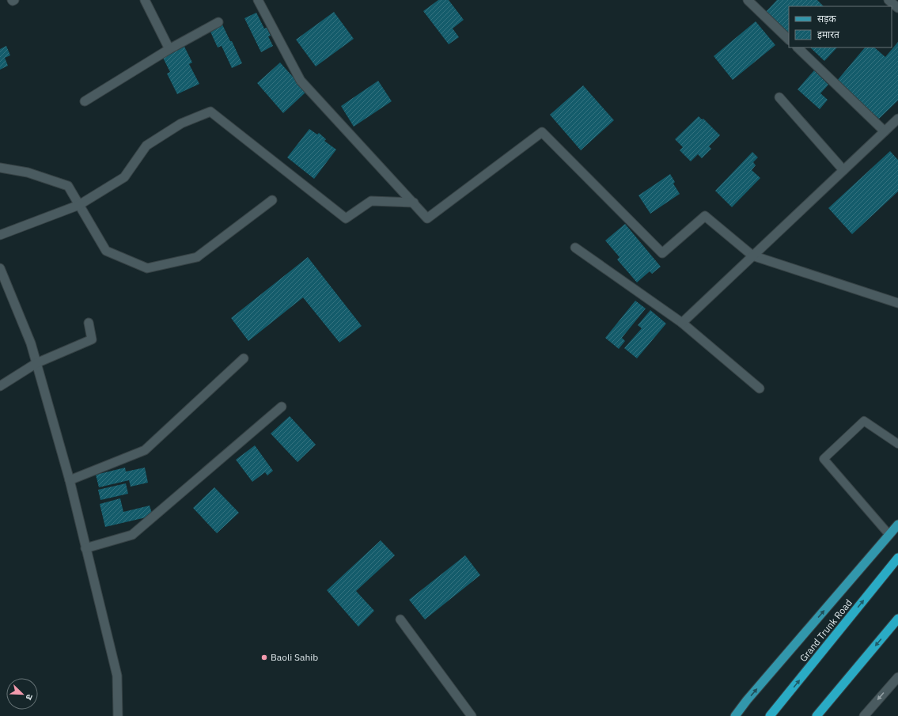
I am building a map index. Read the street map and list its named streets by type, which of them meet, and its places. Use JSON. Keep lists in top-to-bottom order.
{
  "streets": {
    "highway": ["Grand Trunk Road"]
  },
  "places": ["Baoli Sahib"],
  "legend": ["सड़क", "इमारत"],
  "north": "bottom right"
}
